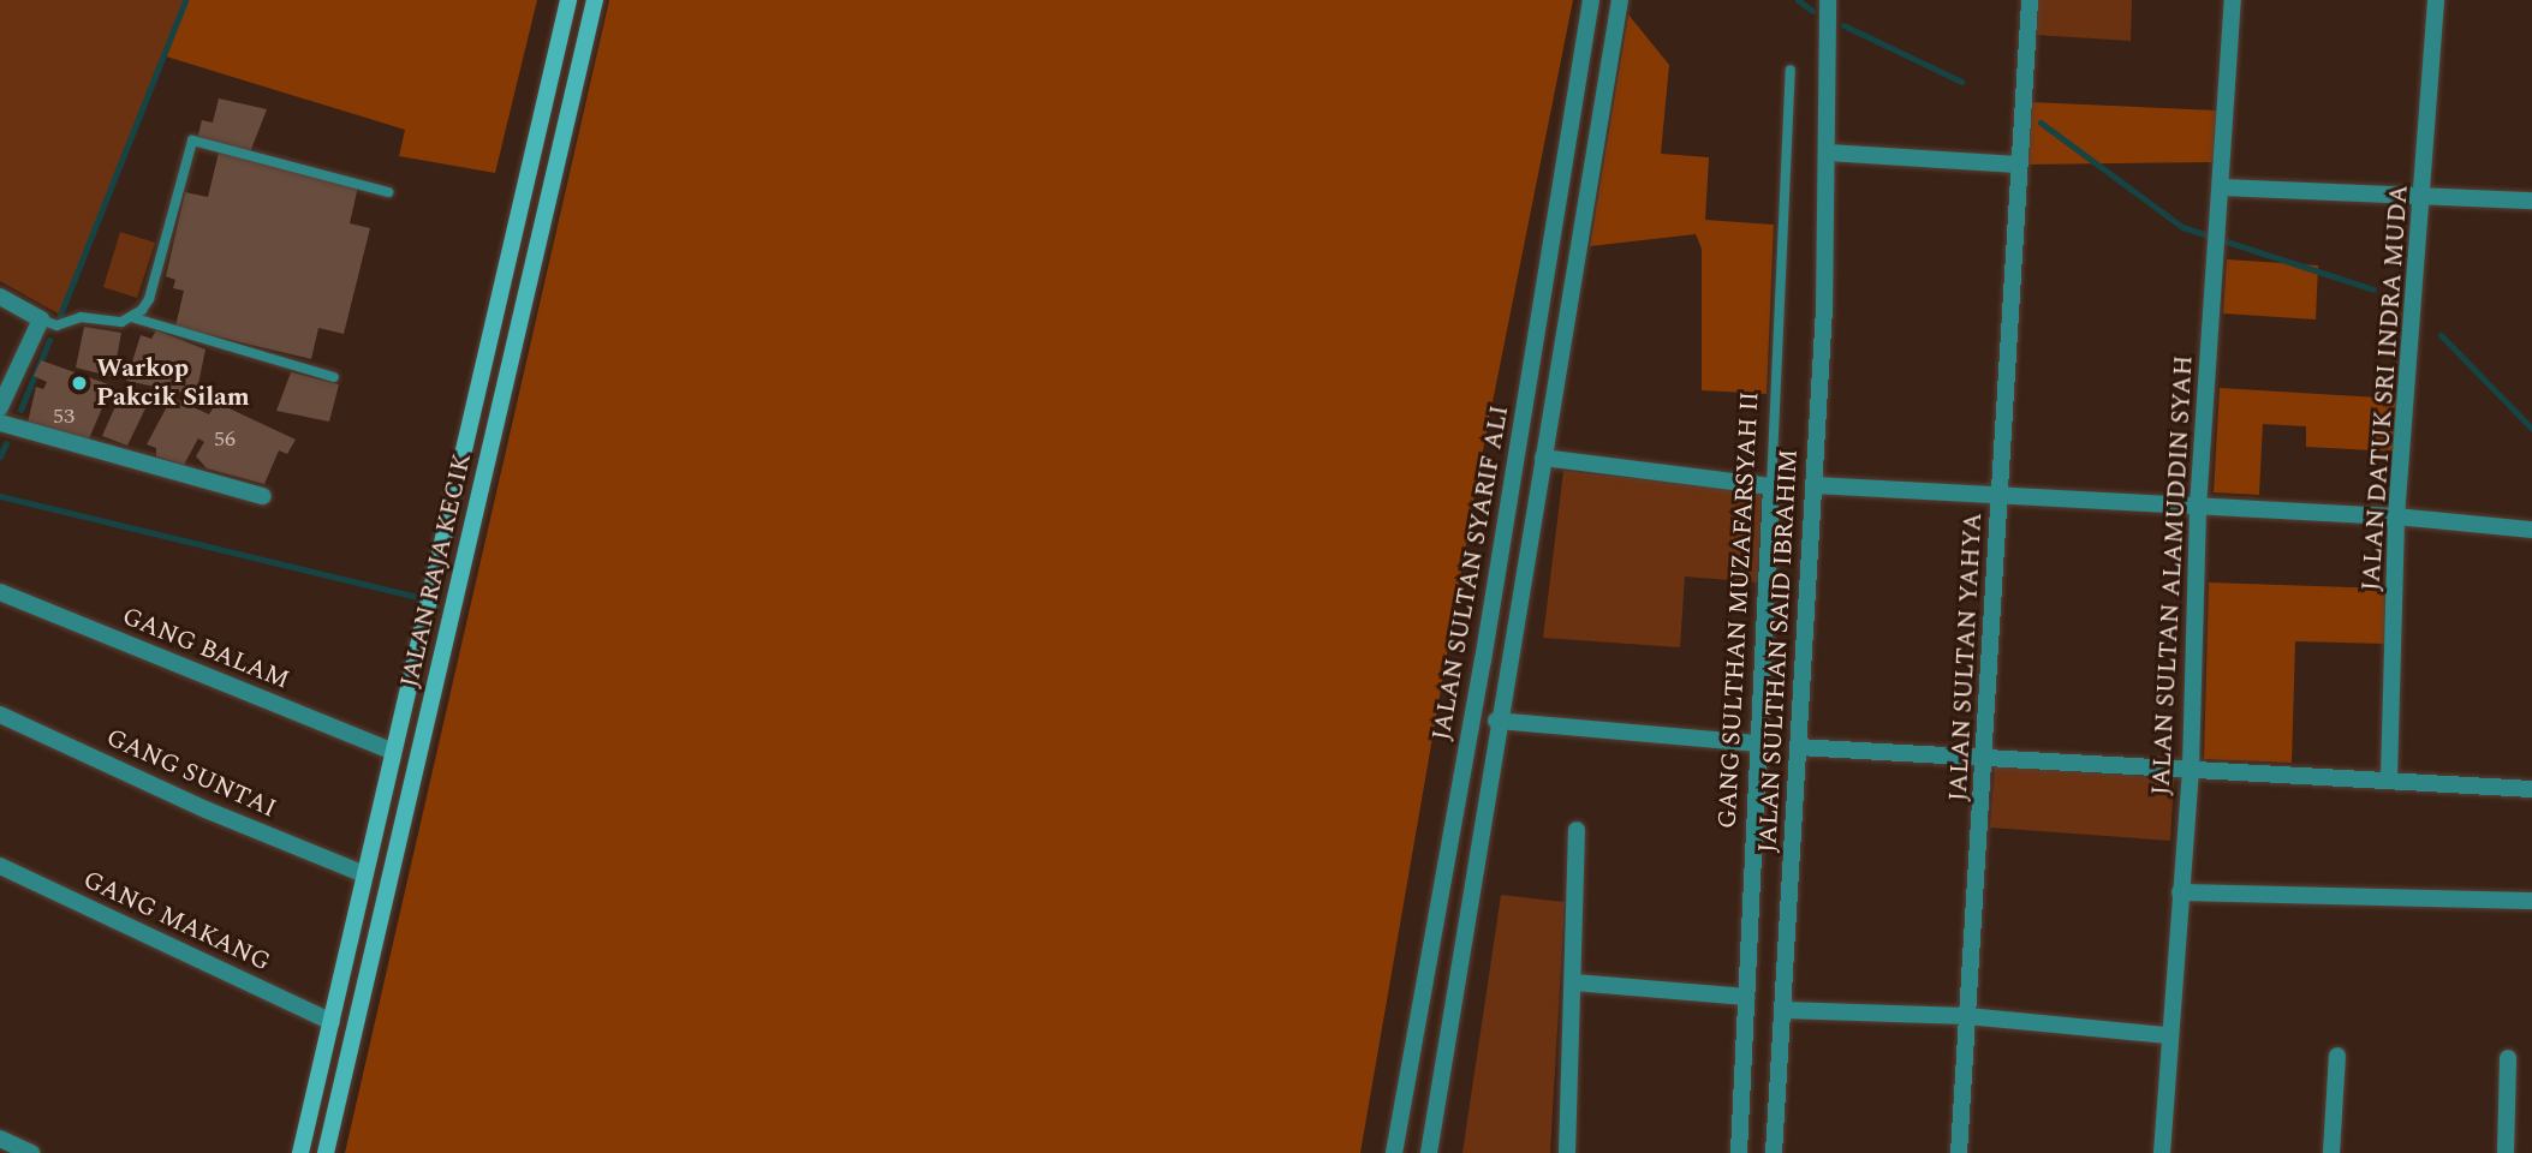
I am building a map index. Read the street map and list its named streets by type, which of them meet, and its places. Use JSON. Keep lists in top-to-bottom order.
{
  "streets": {
    "main road": ["JALAN RAJA KECIK"],
    "street": [
      "JALAN DATUK SRI INDRA MUDA",
      "JALAN SULTAN SYARIF ALI",
      "JALAN SULTAN ALAMUDDIN SYAH",
      "GANG SULTHAN MUZAFARSYAH II",
      "GANG BALAM",
      "JALAN SULTHAN SAID IBRAHIM",
      "JALAN SULTAN YAHYA",
      "GANG SUNTAI",
      "GANG MAKANG"
    ]
  },
  "crossings": [
    ["JALAN RAJA KECIK", "GANG BALAM"],
    ["JALAN RAJA KECIK", "GANG SUNTAI"],
    ["JALAN RAJA KECIK", "GANG MAKANG"]
  ],
  "places": ["Warkop Pakcik Silam"],
  "house_numbers": ["53", "56"]
}
